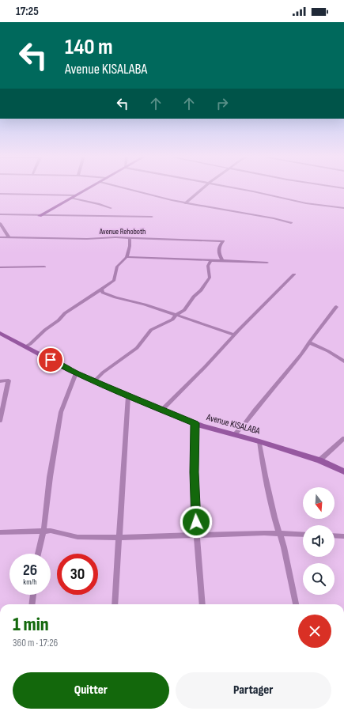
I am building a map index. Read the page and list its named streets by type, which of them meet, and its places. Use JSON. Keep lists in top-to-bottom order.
{
  "streets": {
    "street": ["Avenue Rehoboth", "Avenue KISALABA"]
  },
  "north": "bottom",
  "page": {
    "status": "17:25",
    "turn": ["140 m", "Avenue KISALABA"],
    "speed": "26 km/h",
    "limit": "30",
    "heading": ["1 min", "360 m · 17:26"],
    "buttons": ["Quitter", "Partager"]
  }
}
